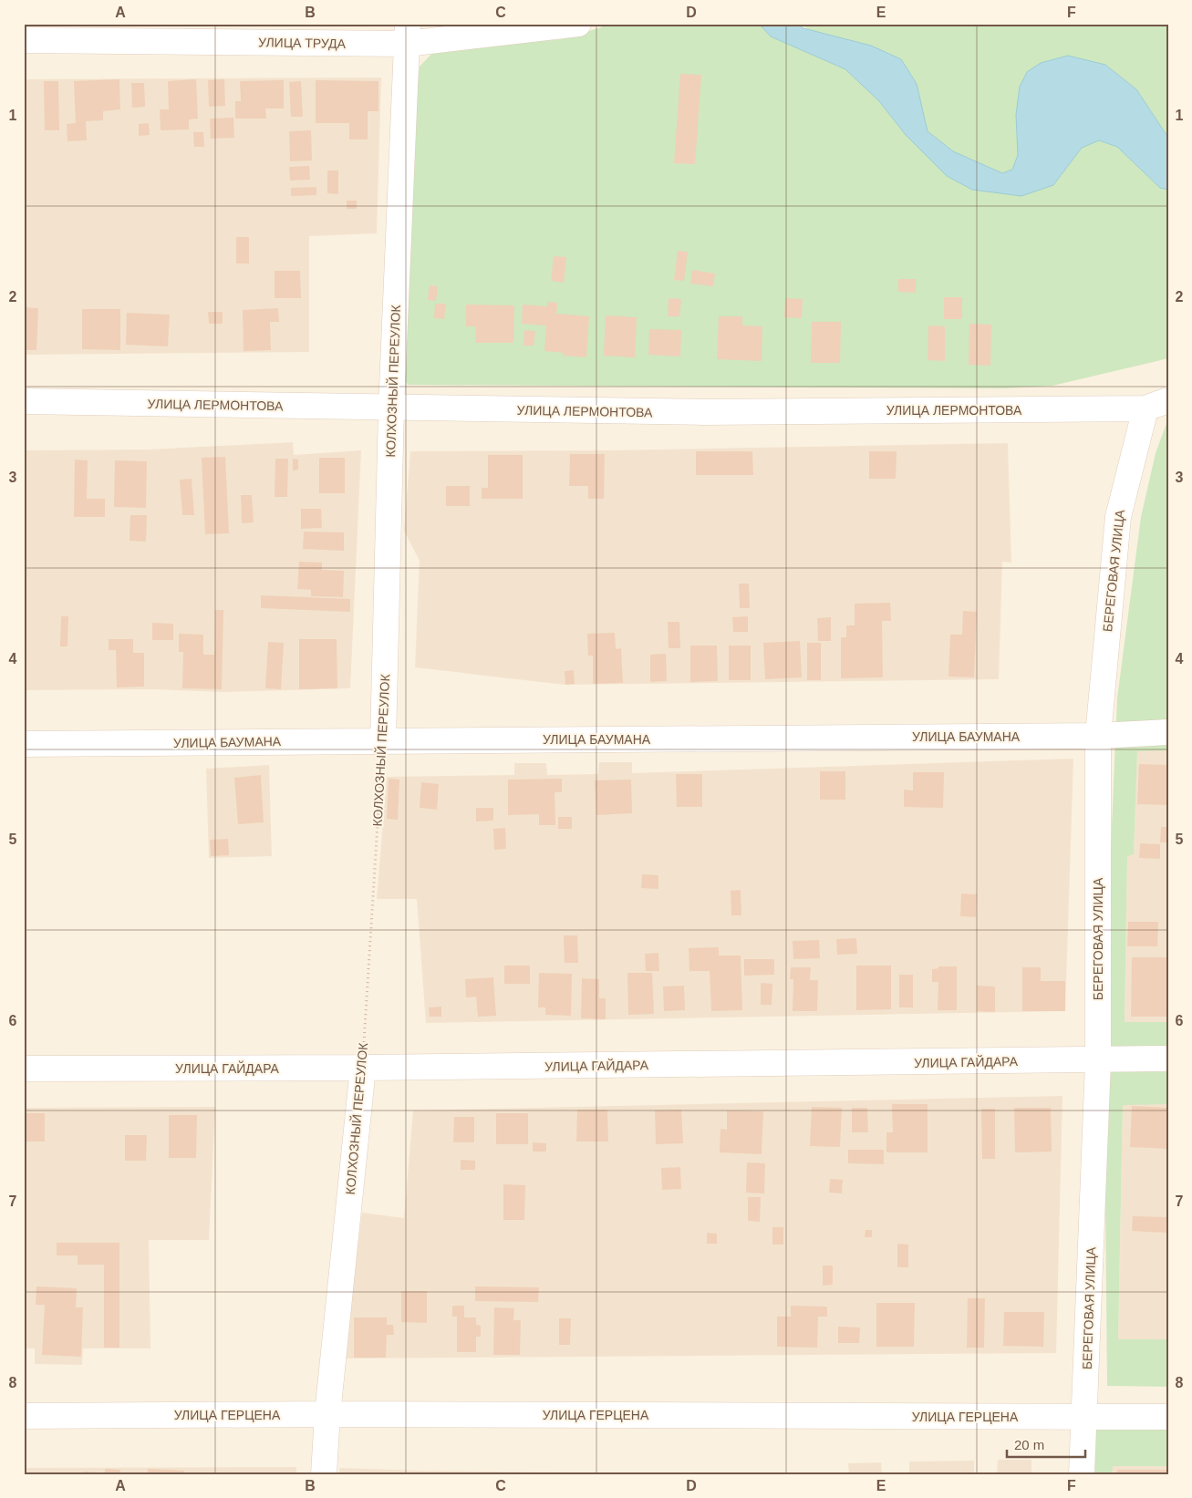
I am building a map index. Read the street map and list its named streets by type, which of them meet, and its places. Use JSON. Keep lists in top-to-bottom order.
{
  "streets": {
    "street": [
      "УЛИЦА ТРУДА",
      "КОЛХОЗНЫЙ ПЕРЕУЛОК",
      "УЛИЦА ЛЕРМОНТОВА",
      "БЕРЕГОВАЯ УЛИЦА",
      "УЛИЦА БАУМАНА",
      "УЛИЦА ГАЙДАРА",
      "УЛИЦА ГЕРЦЕНА"
    ]
  },
  "crossings": [
    ["УЛИЦА ТРУДА", "КОЛХОЗНЫЙ ПЕРЕУЛОК"],
    ["КОЛХОЗНЫЙ ПЕРЕУЛОК", "УЛИЦА ЛЕРМОНТОВА"],
    ["КОЛХОЗНЫЙ ПЕРЕУЛОК", "УЛИЦА БАУМАНА"],
    ["КОЛХОЗНЫЙ ПЕРЕУЛОК", "УЛИЦА ГАЙДАРА"],
    ["КОЛХОЗНЫЙ ПЕРЕУЛОК", "УЛИЦА ГЕРЦЕНА"],
    ["УЛИЦА ЛЕРМОНТОВА", "БЕРЕГОВАЯ УЛИЦА"],
    ["БЕРЕГОВАЯ УЛИЦА", "УЛИЦА БАУМАНА"],
    ["БЕРЕГОВАЯ УЛИЦА", "УЛИЦА ГАЙДАРА"],
    ["БЕРЕГОВАЯ УЛИЦА", "УЛИЦА ГЕРЦЕНА"]
  ],
  "scale_bar": "20 m",
  "grid": {
    "columns": [
      "A",
      "B",
      "C",
      "D",
      "E",
      "F"
    ],
    "rows": [
      "1",
      "2",
      "3",
      "4",
      "5",
      "6",
      "7",
      "8"
    ]
  }
}
